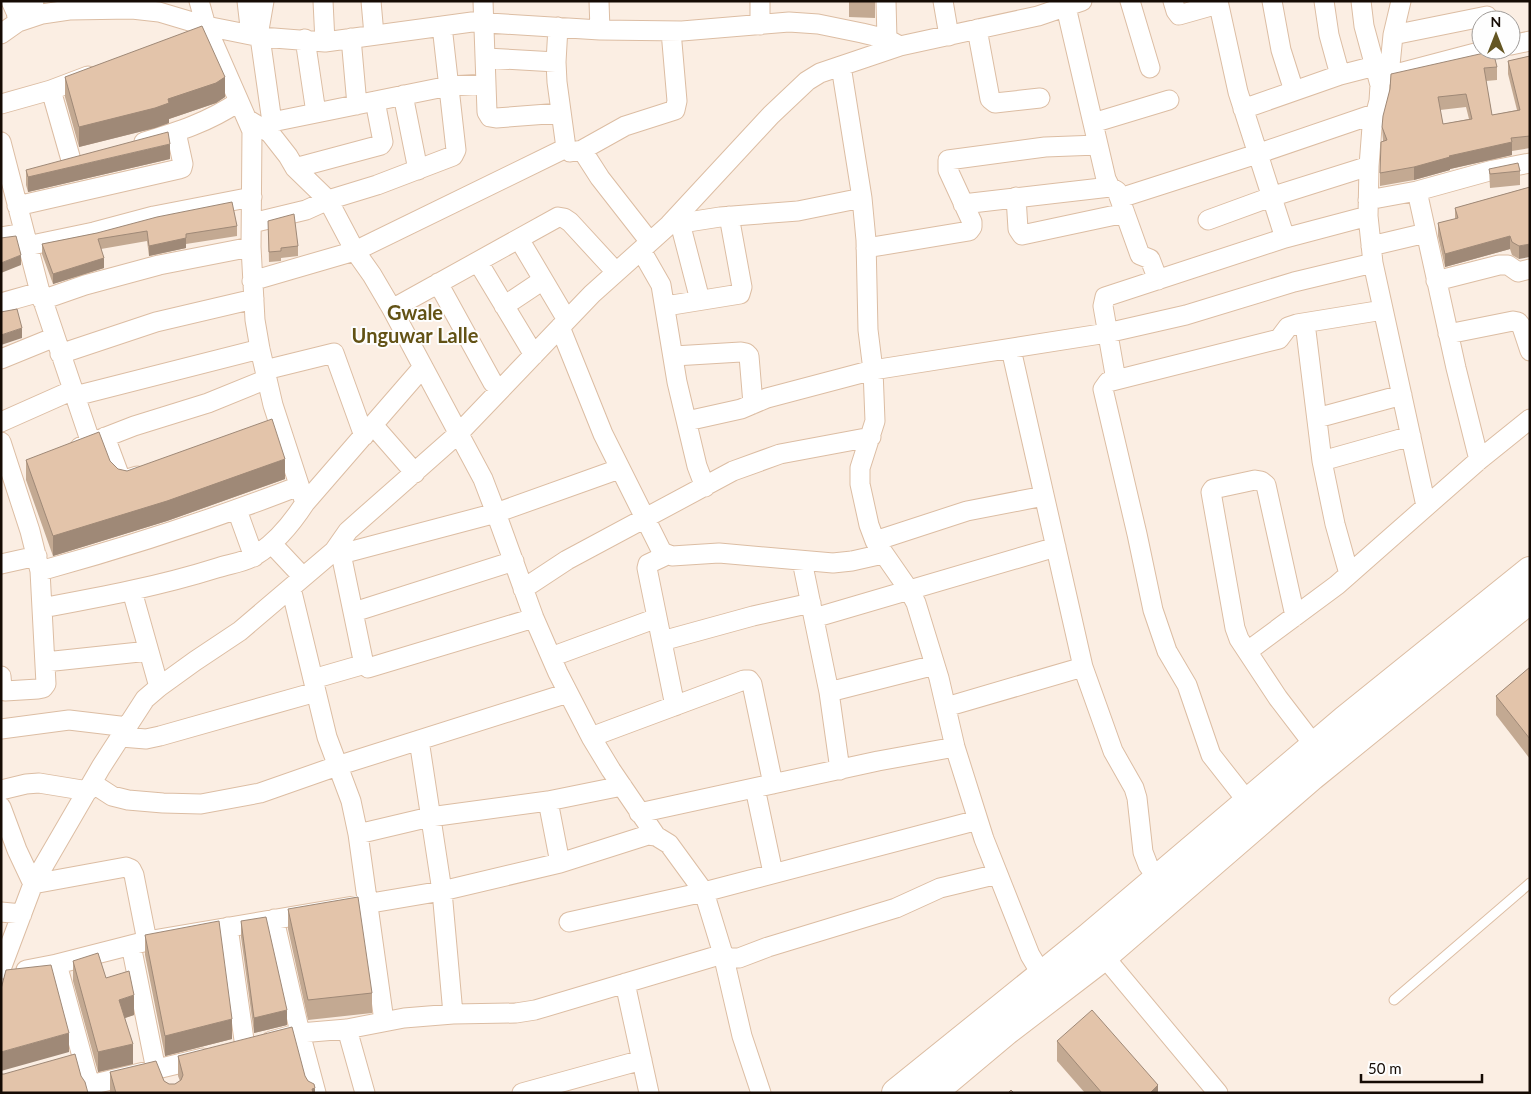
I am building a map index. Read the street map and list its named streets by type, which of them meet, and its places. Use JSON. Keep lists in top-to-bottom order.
{
  "districts": ["Gwale Unguwar Lalle"],
  "scale_bar": "50 m",
  "north": "top"
}
